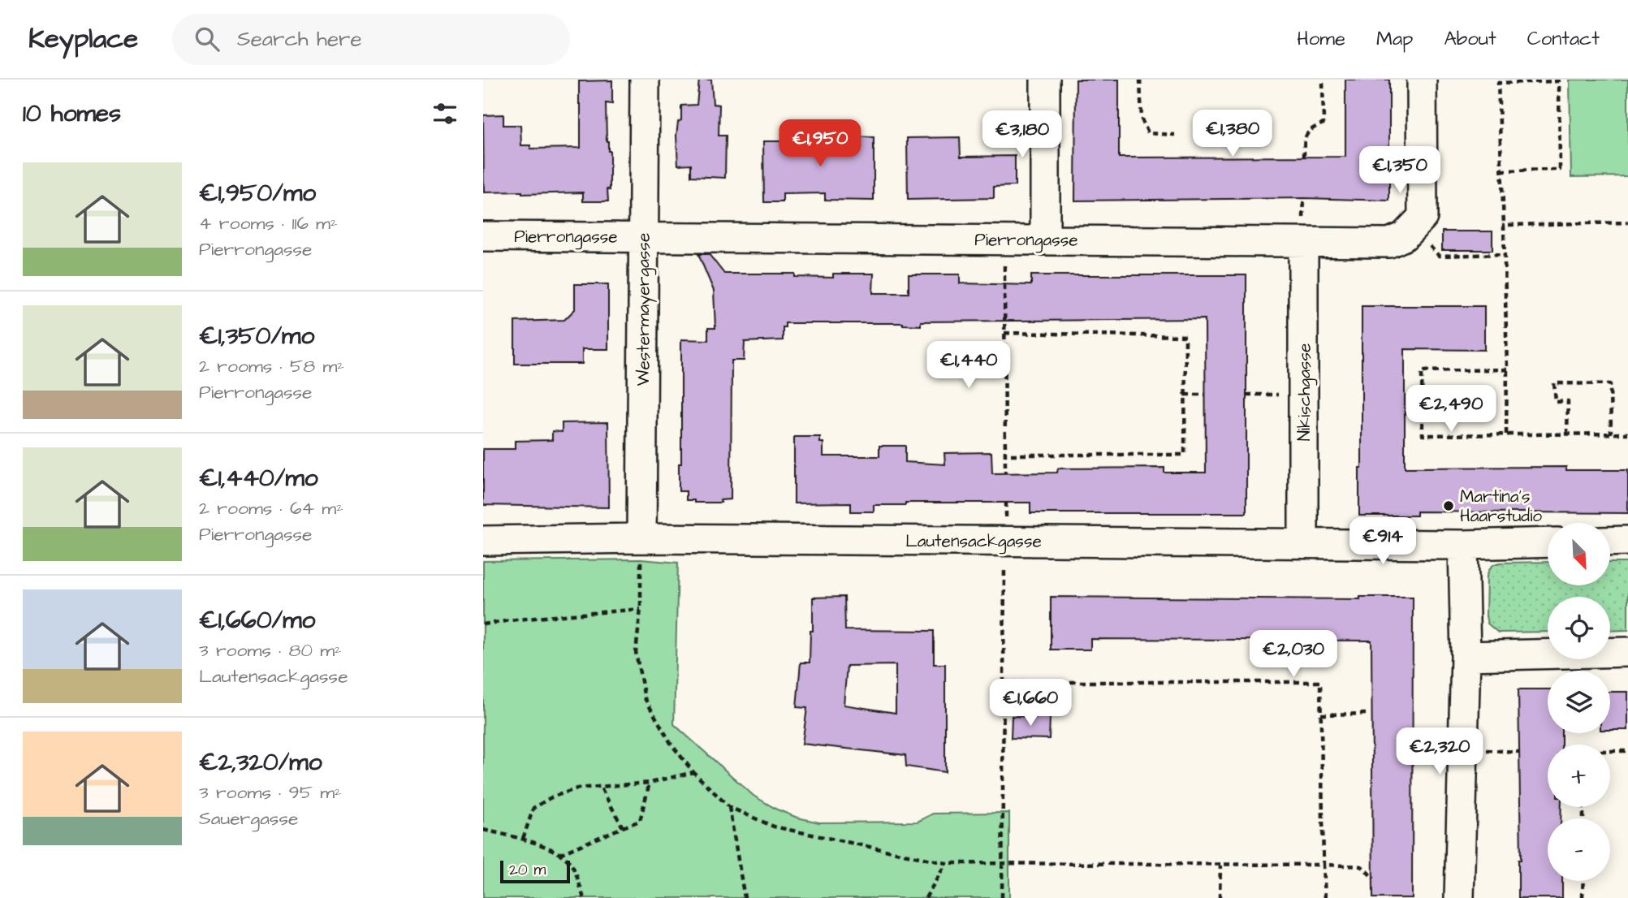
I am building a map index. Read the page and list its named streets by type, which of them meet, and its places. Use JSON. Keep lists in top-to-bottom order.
{
  "streets": {
    "street": [
      "Pierrongasse",
      "Westermayergasse",
      "Nikischgasse",
      "Lautensackgasse"
    ]
  },
  "crossings": [
    ["Pierrongasse", "Westermayergasse"],
    ["Pierrongasse", "Nikischgasse"],
    ["Westermayergasse", "Lautensackgasse"],
    ["Nikischgasse", "Lautensackgasse"]
  ],
  "places": ["Martina's Haarstudio"],
  "scale_bar": "20 m",
  "north": "bottom right",
  "page": {
    "header": "Keyplace",
    "search": "Search here",
    "nav": [
      "Home",
      "Map",
      "About",
      "Contact"
    ],
    "heading": "10 homes",
    "price": [
      "€1,380",
      "€3,180",
      "€1,950",
      "€1,350",
      "€1,440",
      "€2,490",
      "€914",
      "€2,030",
      "€1,660",
      "€2,320"
    ],
    "list": [
      {
        "name": "€1,950/mo",
        "note": "4 rooms · 116 m² · Pierrongasse"
      },
      {
        "name": "€1,350/mo",
        "note": "2 rooms · 58 m² · Pierrongasse"
      },
      {
        "name": "€1,440/mo",
        "note": "2 rooms · 64 m² · Pierrongasse"
      },
      {
        "name": "€1,660/mo",
        "note": "3 rooms · 80 m² · Lautensackgasse"
      },
      {
        "name": "€2,320/mo",
        "note": "3 rooms · 95 m² · Sauergasse"
      }
    ],
    "map_buttons": ["+", "−"],
    "scale": "20 m"
  }
}
